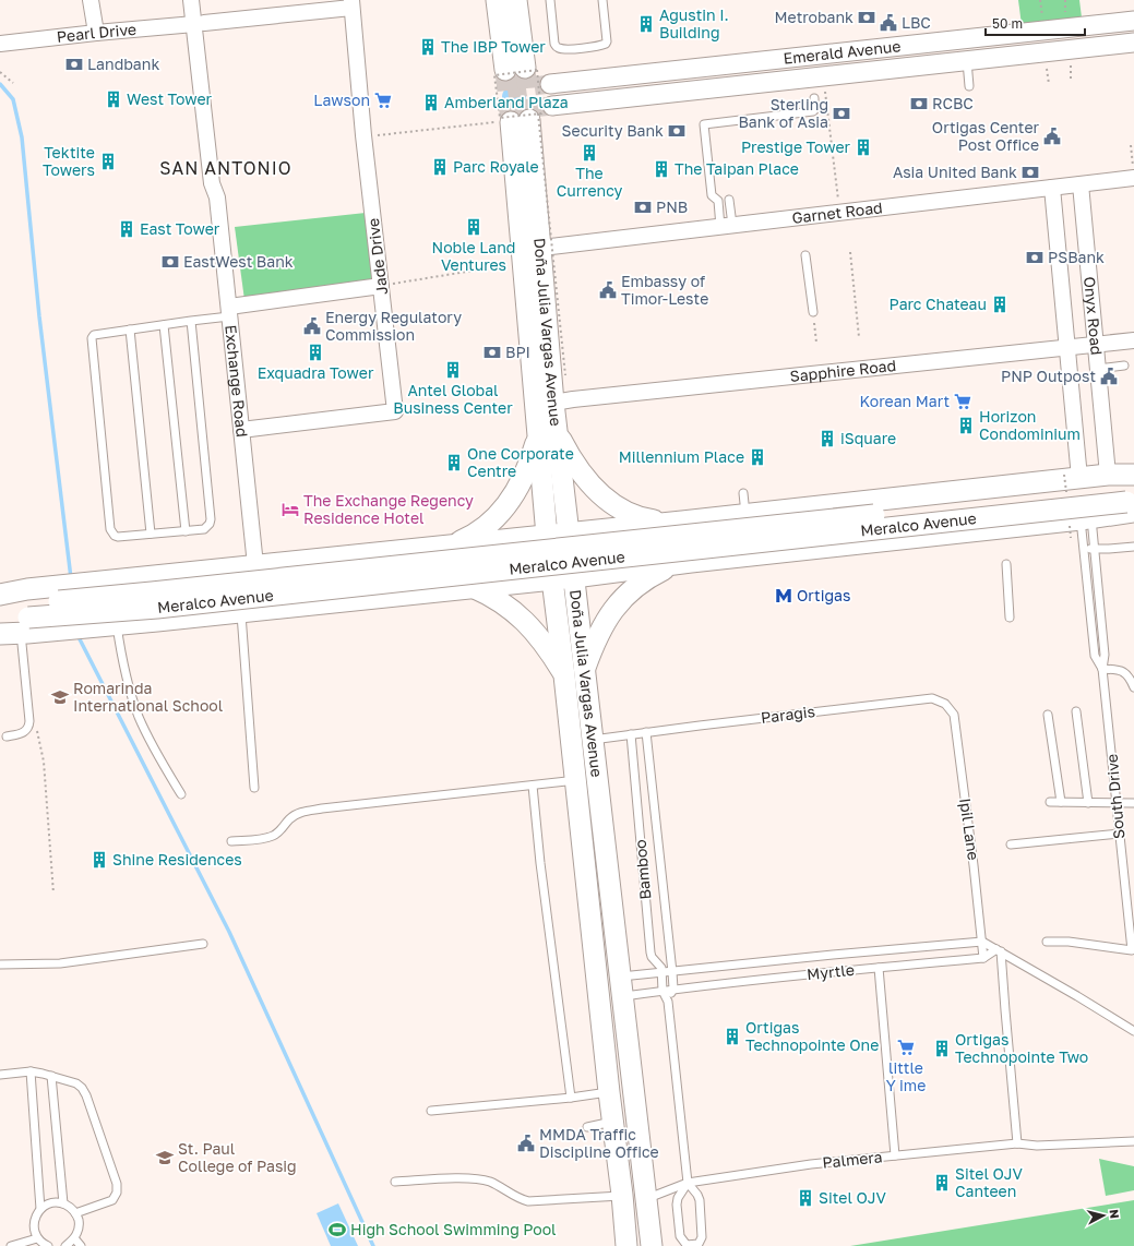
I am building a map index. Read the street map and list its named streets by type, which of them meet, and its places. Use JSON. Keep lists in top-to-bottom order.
{
  "streets": {
    "main road": ["Doña Julia Vargas Avenue", "Meralco Avenue"],
    "street": [
      "Pearl Drive",
      "Emerald Avenue",
      "Garnet Road",
      "Jade Drive",
      "Onyx Road",
      "Sapphire Road",
      "Exchange Road"
    ],
    "lane": [
      "Paragis",
      "South Drive",
      "Ipil Lane",
      "Bamboo",
      "Myrtle",
      "Palmera"
    ]
  },
  "crossings": [
    ["Pearl Drive", "Jade Drive"],
    ["Pearl Drive", "Exchange Road"],
    ["Emerald Avenue", "Doña Julia Vargas Avenue"],
    ["Garnet Road", "Onyx Road"],
    ["Garnet Road", "Doña Julia Vargas Avenue"],
    ["Jade Drive", "Exchange Road"],
    ["Onyx Road", "Sapphire Road"],
    ["Onyx Road", "Meralco Avenue"],
    ["Doña Julia Vargas Avenue", "Sapphire Road"],
    ["Doña Julia Vargas Avenue", "Meralco Avenue"],
    ["Doña Julia Vargas Avenue", "Paragis"],
    ["Doña Julia Vargas Avenue", "Myrtle"],
    ["Doña Julia Vargas Avenue", "Palmera"],
    ["Exchange Road", "Meralco Avenue"],
    ["Meralco Avenue", "South Drive"],
    ["Paragis", "Ipil Lane"],
    ["Paragis", "Bamboo"],
    ["Ipil Lane", "Myrtle"],
    ["Bamboo", "Myrtle"],
    ["Bamboo", "Palmera"]
  ],
  "districts": ["SAN ANTONIO"],
  "places": {
    "bank": [
      "Metrobank",
      "Landbank",
      "RCBC",
      "Sterling Bank of Asia",
      "Security Bank",
      "Asia United Bank",
      "PNB",
      "PSBank",
      "EastWest Bank",
      "BPI"
    ],
    "public building": [
      "LBC",
      "Ortigas Center Post Office",
      "Embassy of Timor-Leste",
      "Energy Regulatory Commission",
      "PNP Outpost",
      "MMDA Traffic Discipline Office"
    ],
    "building": [
      "Agustin I. Building",
      "The IBP Tower",
      "West Tower",
      "Amberland Plaza",
      "Prestige Tower",
      "The Currency",
      "Tektite Towers",
      "Parc Royale",
      "The Taipan Place",
      "Noble Land Ventures",
      "East Tower",
      "Parc Chateau",
      "Exquadra Tower",
      "Antel Global Business Center",
      "Horizon Condominium",
      "iSquare",
      "Millennium Place",
      "One Corporate Centre",
      "Shine Residences",
      "Ortigas Technopointe One",
      "Ortigas Technopointe Two",
      "Sitel OJV Canteen",
      "Sitel OJV"
    ],
    "supermarket": ["Lawson", "Korean Mart", "little Y ime"],
    "hotel": ["The Exchange Regency Residence Hotel"],
    "metro station": ["Ortigas"],
    "school or university": ["Romarinda International School", "St. Paul College of Pasig"],
    "sports": ["High School Swimming Pool"]
  },
  "scale_bar": "50 m",
  "north": "right"
}
